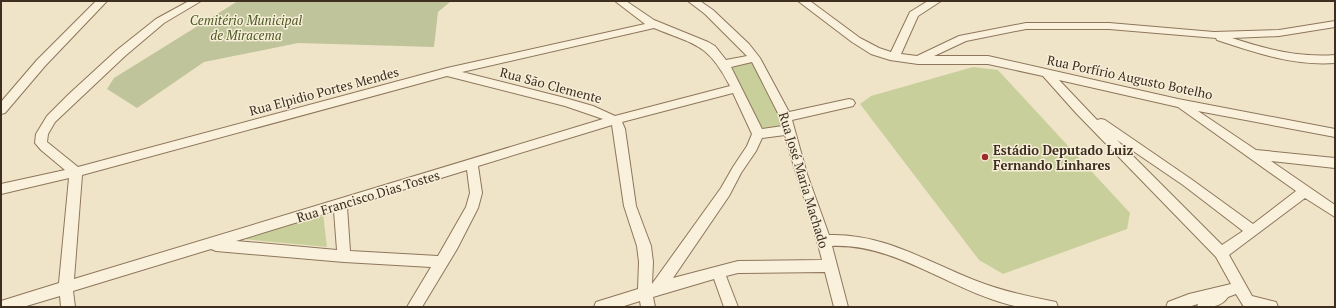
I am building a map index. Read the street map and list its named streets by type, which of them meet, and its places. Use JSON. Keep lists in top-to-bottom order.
{
  "streets": {
    "street": [
      "Rua Porfírio Augusto Botelho",
      "Rua São Clemente",
      "Rua Elpidio Portes Mendes",
      "Rua José Maria Machado",
      "Rua Francisco Dias Tostes"
    ]
  },
  "crossings": [
    ["Rua São Clemente", "Rua Elpidio Portes Mendes"],
    ["Rua São Clemente", "Rua Francisco Dias Tostes"]
  ],
  "parks": ["Cemitério Municipal de Miracema"],
  "places": ["Estádio Deputado Luiz Fernando Linhares"]
}
